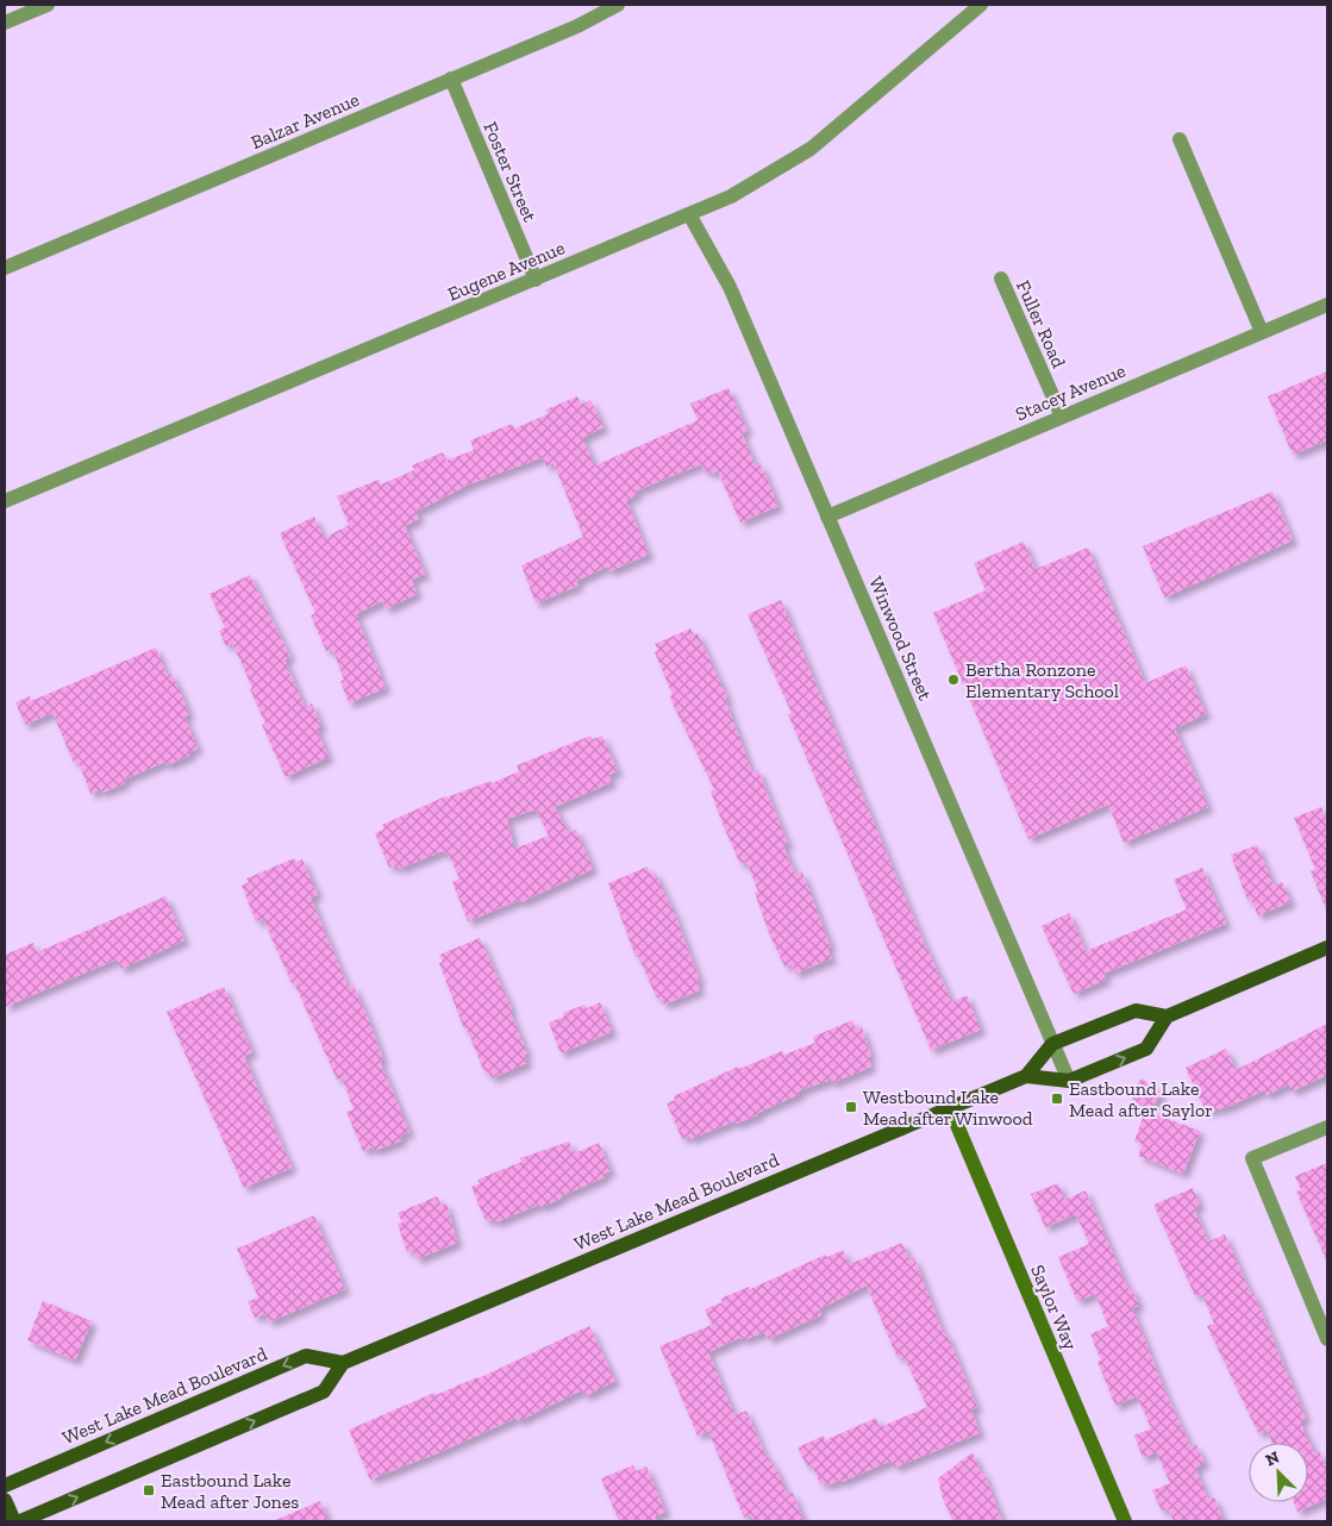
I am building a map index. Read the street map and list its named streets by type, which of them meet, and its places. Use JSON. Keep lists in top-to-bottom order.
{
  "streets": {
    "main road": ["West Lake Mead Boulevard"],
    "street": [
      "Balzar Avenue",
      "Foster Street",
      "Eugene Avenue",
      "Fuller Road",
      "Stacey Avenue",
      "Winwood Street",
      "Saylor Way"
    ]
  },
  "crossings": [
    ["Balzar Avenue", "Foster Street"],
    ["Foster Street", "Eugene Avenue"],
    ["Eugene Avenue", "Winwood Street"],
    ["Fuller Road", "Stacey Avenue"],
    ["Stacey Avenue", "Winwood Street"],
    ["Winwood Street", "West Lake Mead Boulevard"],
    ["West Lake Mead Boulevard", "Saylor Way"]
  ],
  "places": {
    "other": ["Bertha Ronzone Elementary School"],
    "transit": ["Eastbound Lake Mead after Saylor", "Westbound Lake Mead after Winwood", "Eastbound Lake Mead after Jones"]
  },
  "north": "top left"
}
